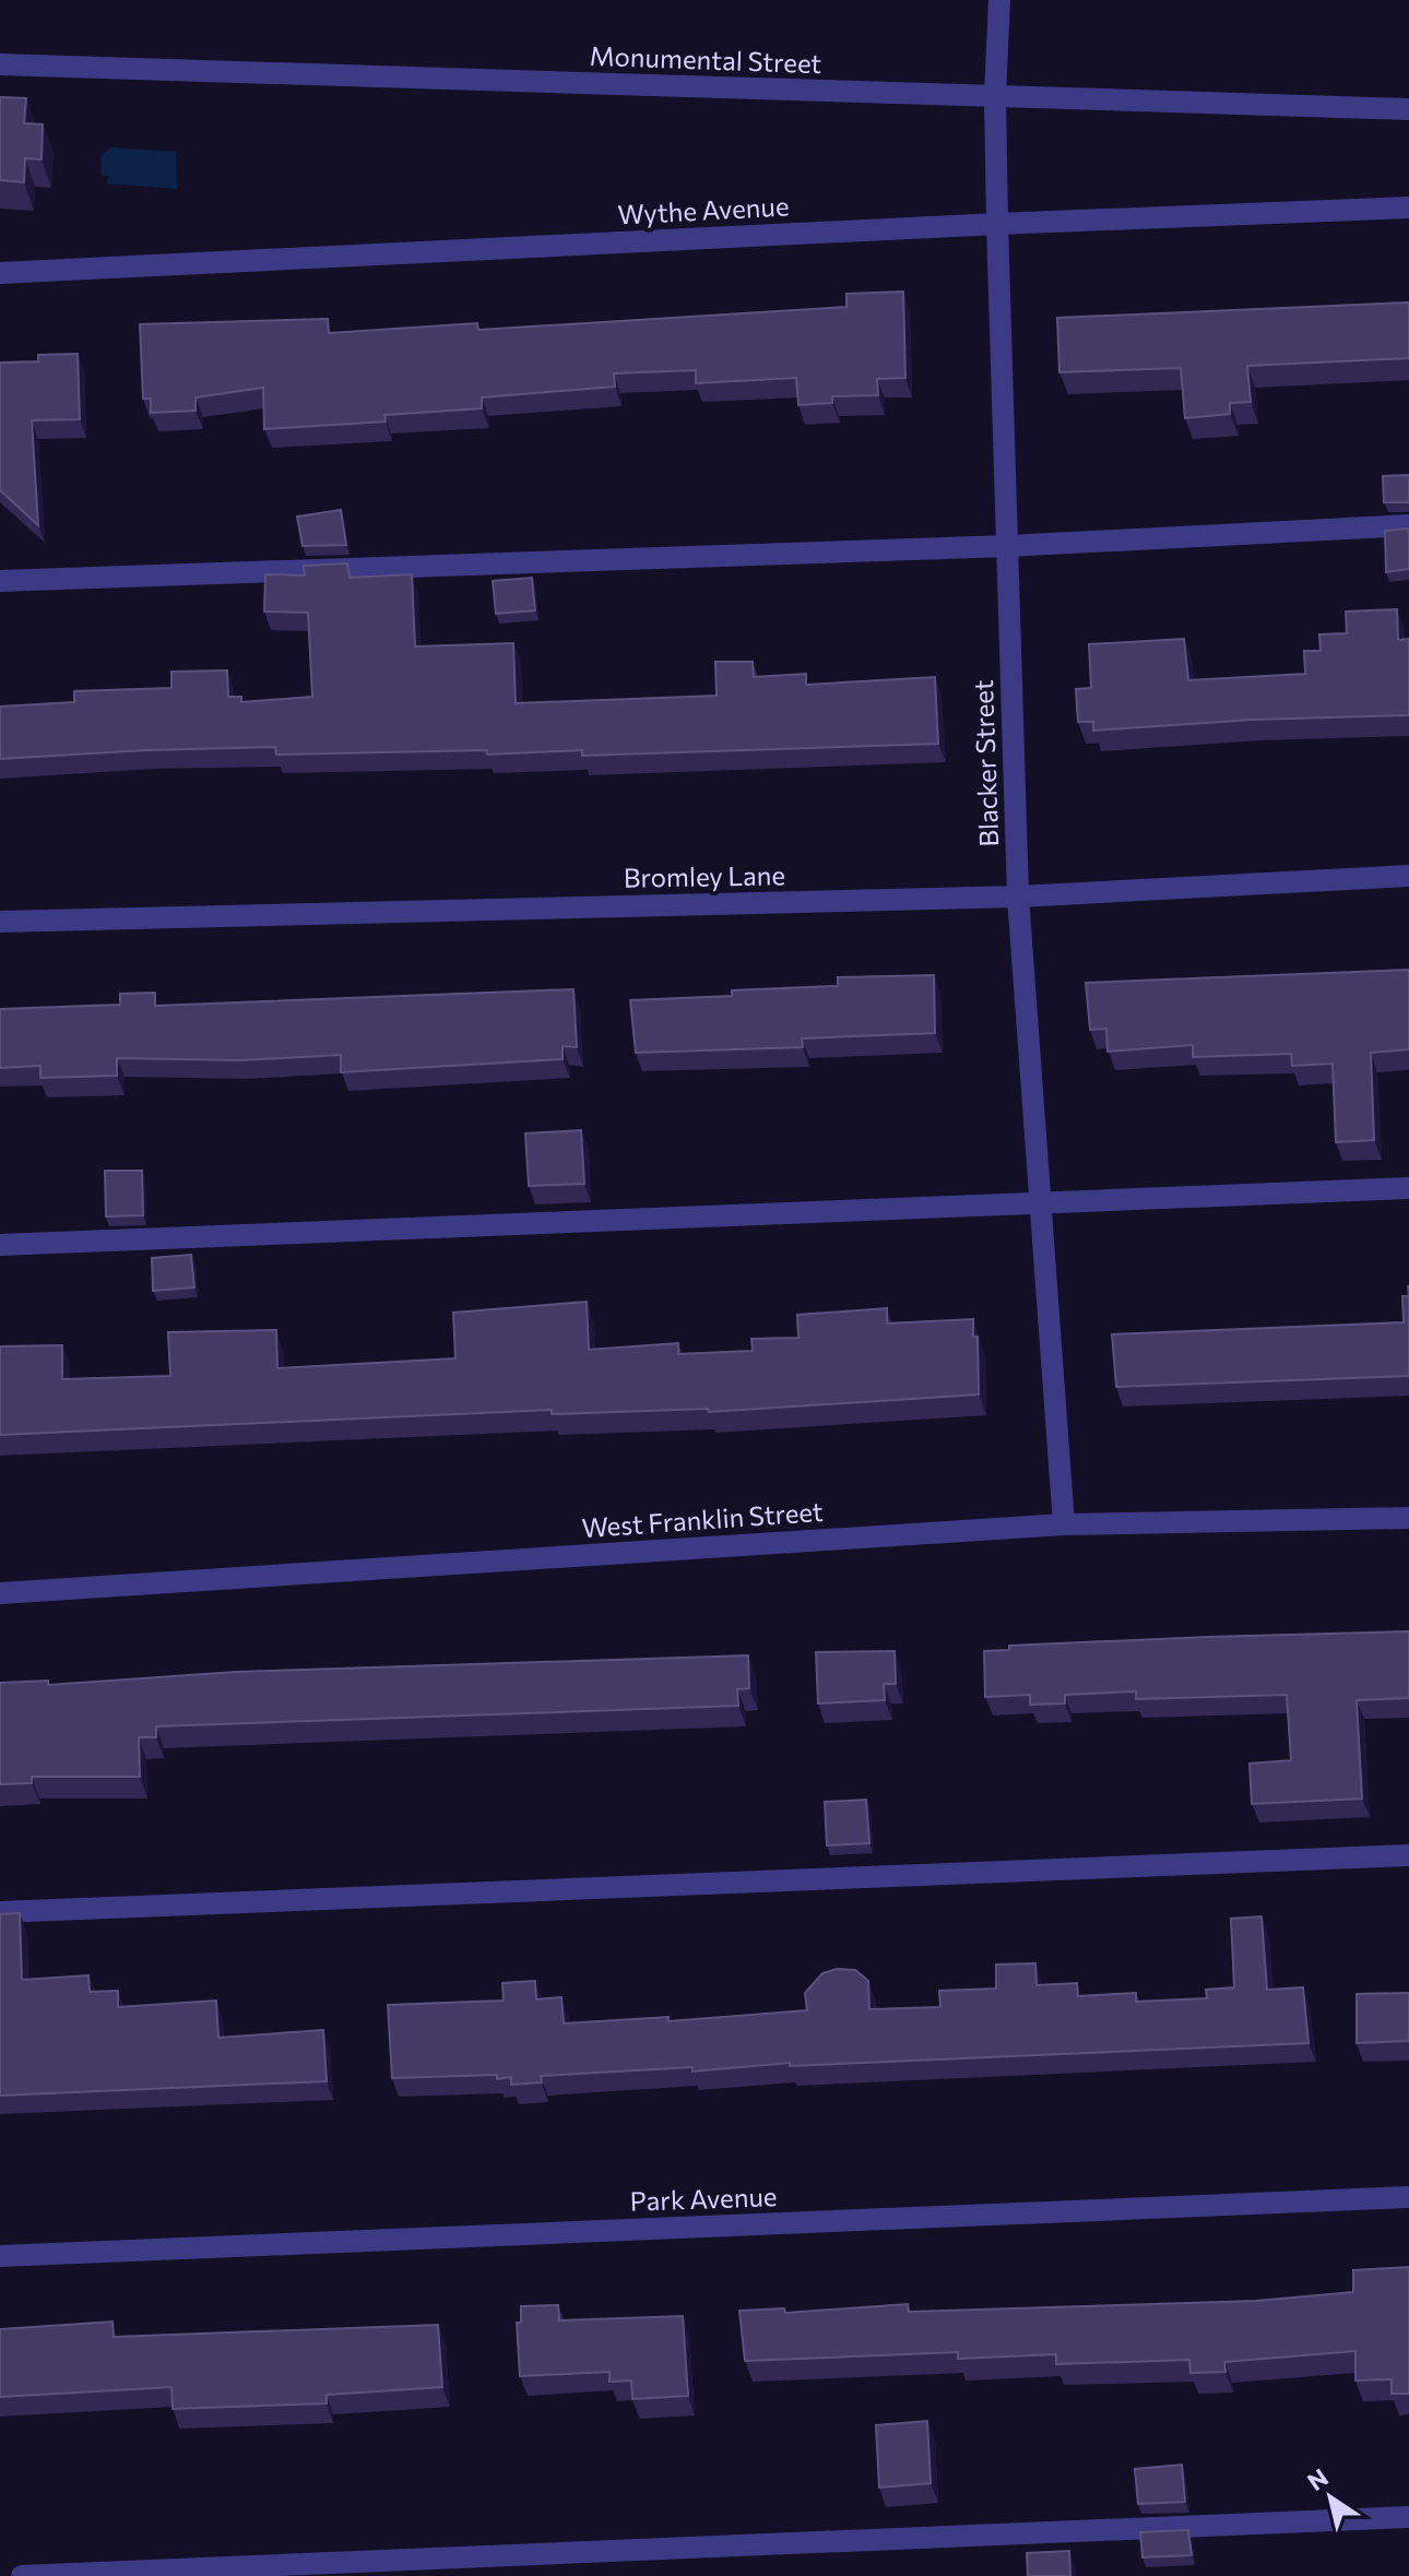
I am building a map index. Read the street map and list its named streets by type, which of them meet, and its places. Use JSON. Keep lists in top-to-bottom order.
{
  "streets": {
    "street": [
      "Monumental Street",
      "Wythe Avenue",
      "Blacker Street",
      "Bromley Lane",
      "West Franklin Street",
      "Park Avenue"
    ]
  },
  "crossings": [
    ["Monumental Street", "Blacker Street"],
    ["Wythe Avenue", "Blacker Street"],
    ["Blacker Street", "Bromley Lane"],
    ["Blacker Street", "West Franklin Street"]
  ],
  "north": "top left"
}
